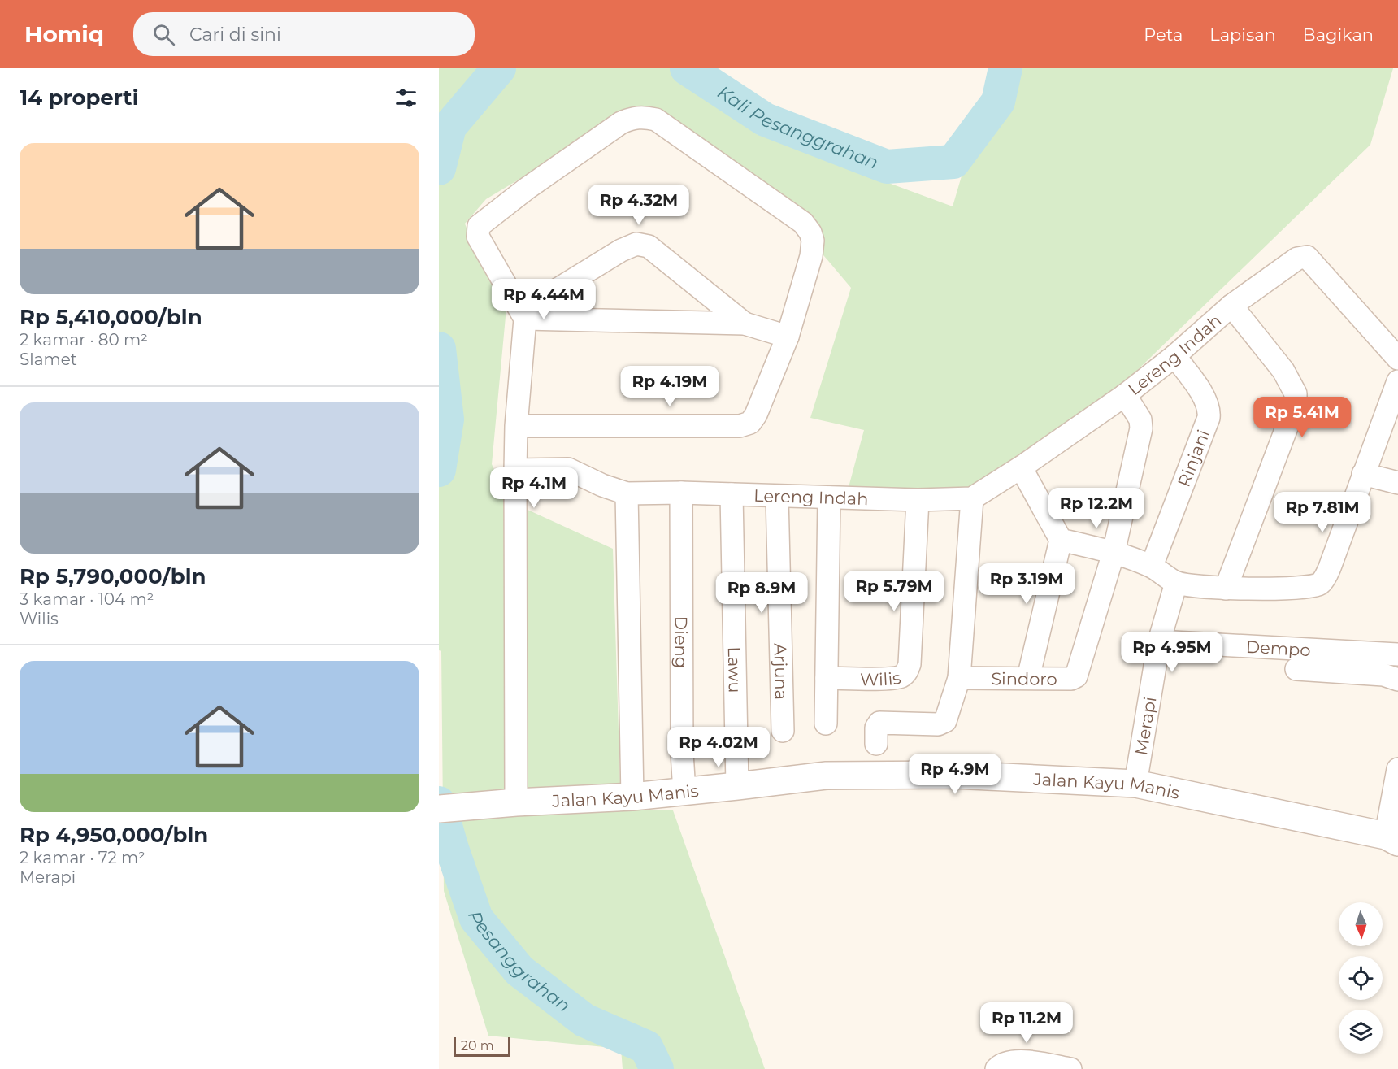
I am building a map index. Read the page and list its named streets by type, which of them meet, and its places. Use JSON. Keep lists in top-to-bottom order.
{
  "streets": {
    "street": [
      "Lereng Indah",
      "Rinjani",
      "Dieng",
      "Dempo",
      "Lawu",
      "Arjuna",
      "Wilis",
      "Sindoro",
      "Merapi",
      "Jalan Kayu Manis"
    ]
  },
  "crossings": [
    ["Lereng Indah", "Rinjani"],
    ["Lereng Indah", "Dieng"],
    ["Lereng Indah", "Lawu"],
    ["Lereng Indah", "Arjuna"],
    ["Lereng Indah", "Wilis"],
    ["Dieng", "Jalan Kayu Manis"],
    ["Dempo", "Merapi"],
    ["Lawu", "Jalan Kayu Manis"],
    ["Merapi", "Jalan Kayu Manis"]
  ],
  "water": ["Kali Pesanggrahan", "Pesanggrahan"],
  "scale_bar": "20 m",
  "north": "bottom",
  "page": {
    "header": "Homiq",
    "search": "Cari di sini",
    "nav": ["Peta", "Lapisan", "Bagikan"],
    "heading": "14 properti",
    "list": [
      {
        "name": "Rp 5,410,000/bln",
        "note": "2 kamar · 80 m² · Slamet"
      },
      {
        "name": "Rp 5,790,000/bln",
        "note": "3 kamar · 104 m² · Wilis"
      },
      {
        "name": "Rp 4,950,000/bln",
        "note": "2 kamar · 72 m² · Merapi"
      }
    ],
    "price": [
      "Rp 4.32M",
      "Rp 4.44M",
      "Rp 4.19M",
      "Rp 5.41M",
      "Rp 4.1M",
      "Rp 12.2M",
      "Rp 7.81M",
      "Rp 3.19M",
      "Rp 5.79M",
      "Rp 8.9M",
      "Rp 4.95M",
      "Rp 4.02M",
      "Rp 4.9M",
      "Rp 11.2M"
    ],
    "scale": "20 m"
  }
}
